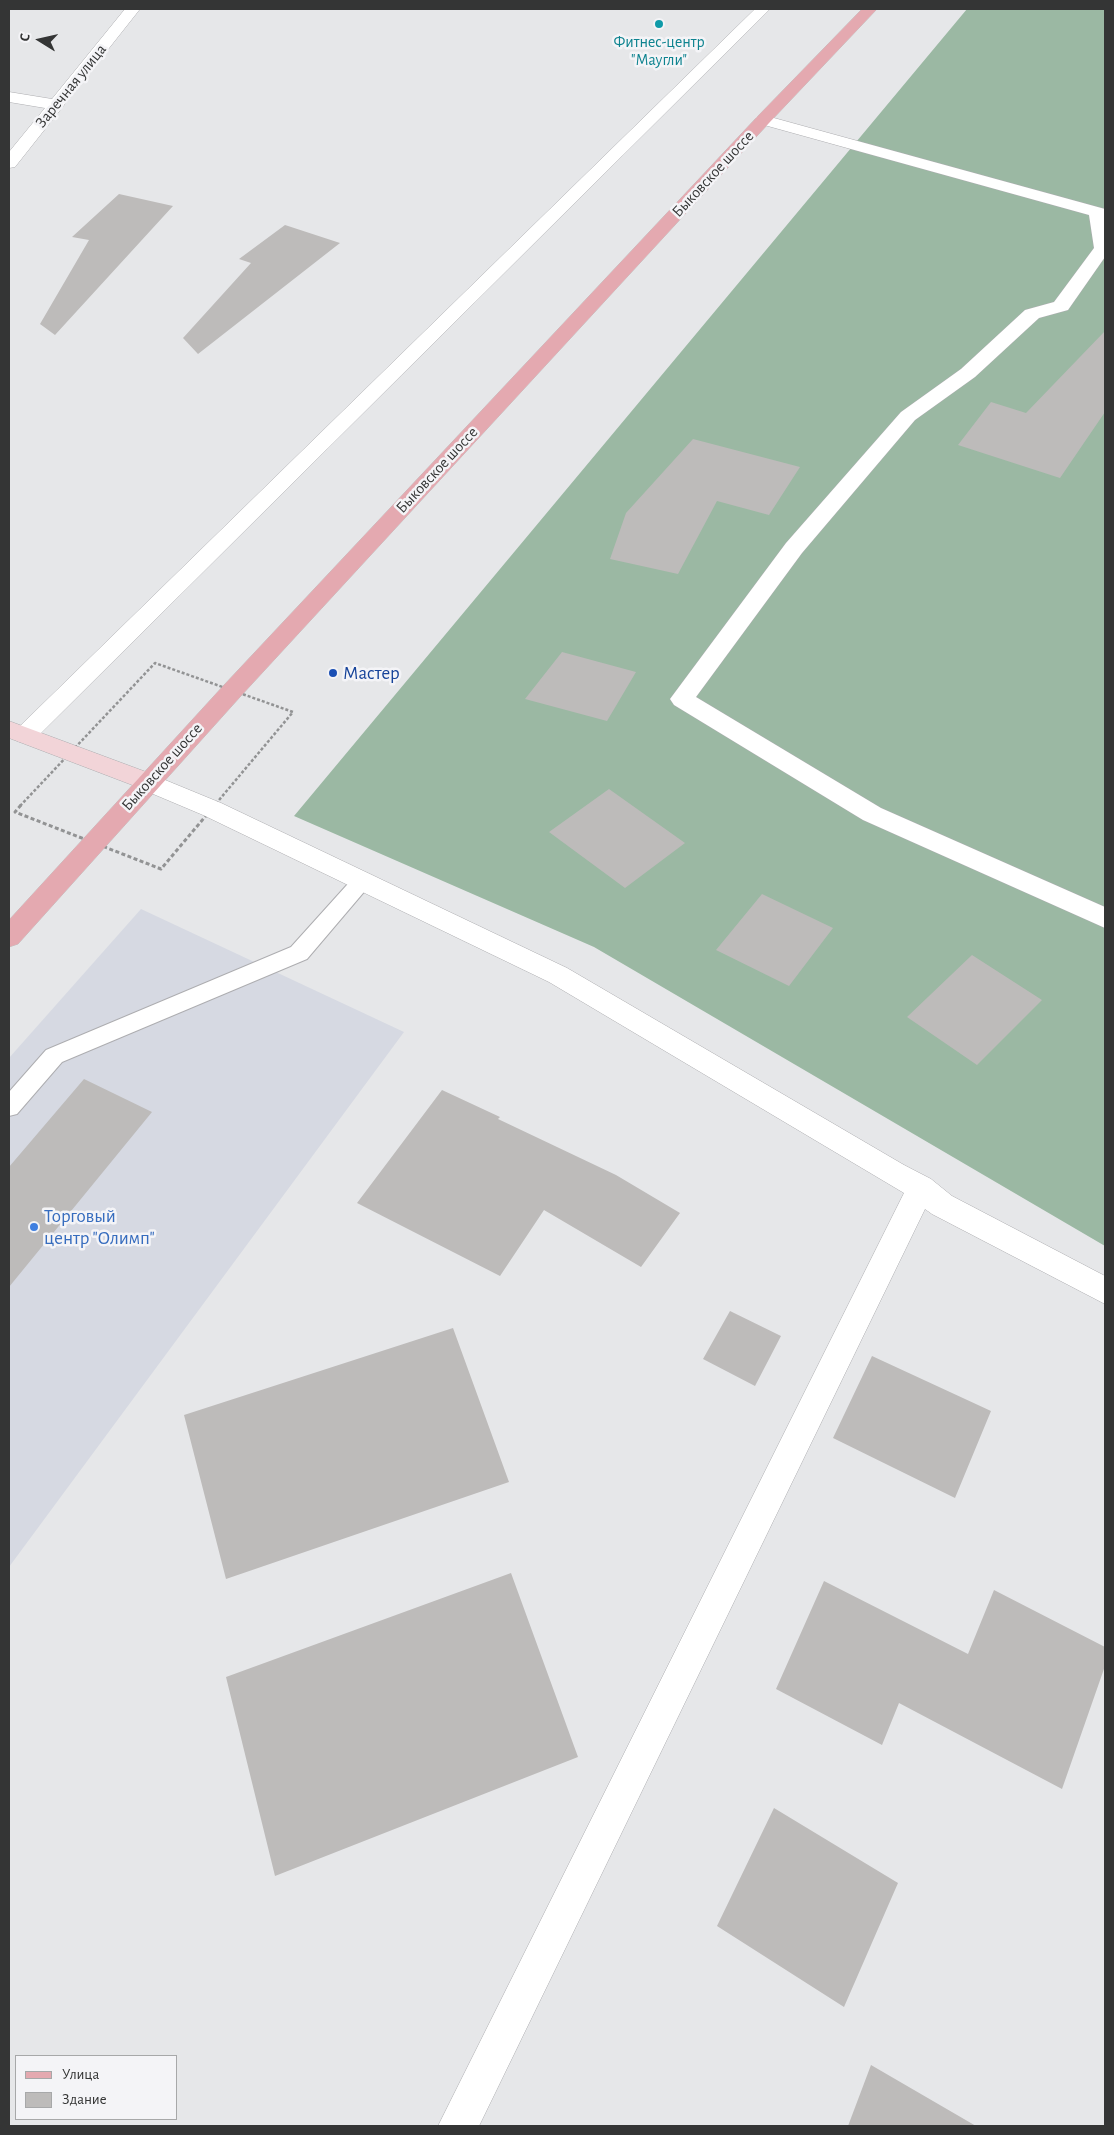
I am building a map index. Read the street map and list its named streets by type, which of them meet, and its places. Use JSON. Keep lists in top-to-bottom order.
{
  "streets": {
    "main road": ["Быковское шоссе"],
    "street": ["Заречная улица"]
  },
  "places": ["Фитнес-центр \"Маугли\"", "Мастер", "Торговый центр \"Олимп\""],
  "legend": ["Улица", "Здание"],
  "north": "left"
}
